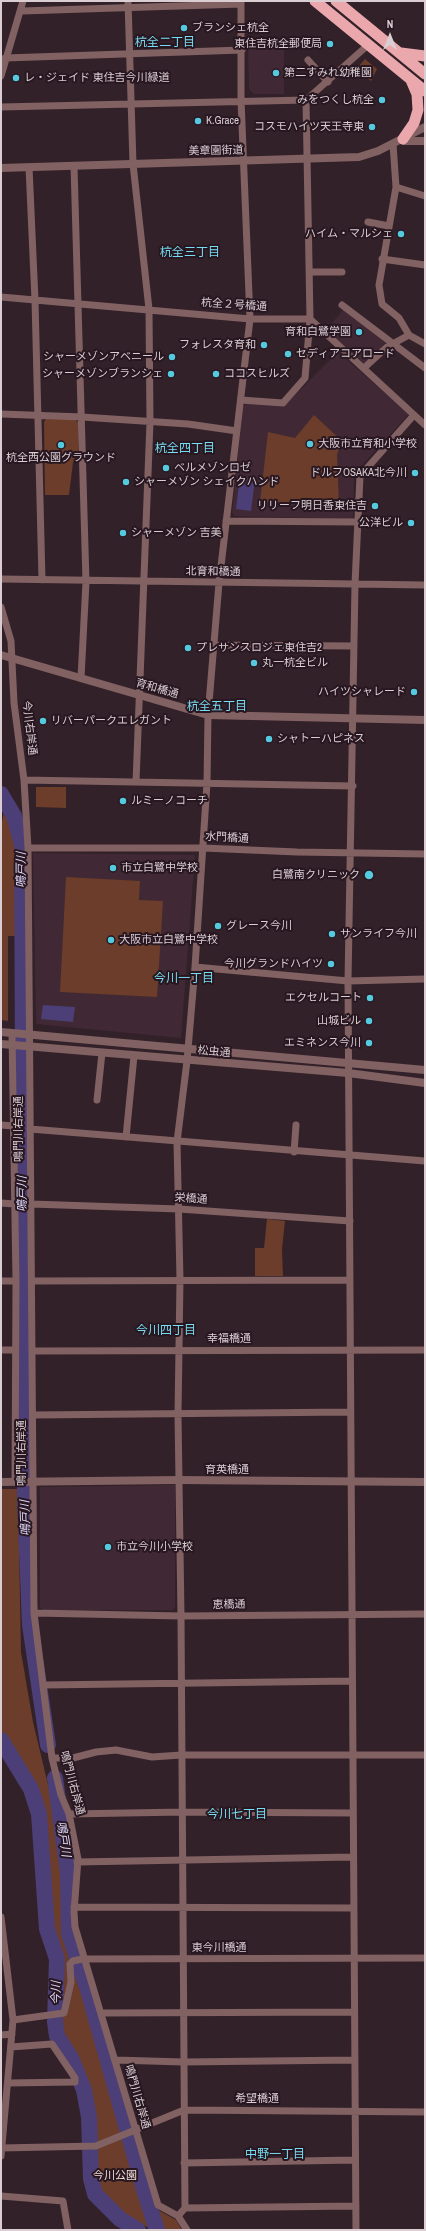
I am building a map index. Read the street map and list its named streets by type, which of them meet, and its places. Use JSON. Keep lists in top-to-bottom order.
{
  "streets": {
    "street": [
      "美章園街道",
      "杭全２号橋通",
      "北育和橋通",
      "育和橋通",
      "今川右岸通",
      "水門橋通",
      "松虫通",
      "鳴門川右岸通",
      "栄橋通",
      "幸福橋通",
      "育英橋通",
      "恵橋通",
      "東今川橋通",
      "希望橋通"
    ]
  },
  "crossings": [
    ["育和橋通", "今川右岸通"],
    ["今川右岸通", "鳴門川右岸通"],
    ["水門橋通", "鳴門川右岸通"],
    ["松虫通", "鳴門川右岸通"],
    ["鳴門川右岸通", "栄橋通"],
    ["鳴門川右岸通", "幸福橋通"],
    ["鳴門川右岸通", "育英橋通"],
    ["鳴門川右岸通", "恵橋通"],
    ["鳴門川右岸通", "東今川橋通"],
    ["鳴門川右岸通", "希望橋通"]
  ],
  "districts": [
    "杭全二丁目",
    "杭全三丁目",
    "杭全四丁目",
    "杭全五丁目",
    "今川一丁目",
    "今川四丁目",
    "今川七丁目",
    "中野一丁目"
  ],
  "water": ["鳴戸川", "今川"],
  "parks": ["今川公園"],
  "places": [
    "ブランシェ杭全",
    "東住吉杭全郵便局",
    "第二すみれ幼稚園",
    "レ・ジェイド 東住吉今川緑道",
    "みをつくし杭全",
    "K.Grace",
    "コスモハイツ天王寺東",
    "ハイム・マルシェ",
    "育和白鷺学園",
    "フォレスタ育和",
    "セディアコアロード",
    "シャーメゾンアベニール",
    "シャーメゾンブランシェ",
    "ココスヒルズ",
    "大阪市立育和小学校",
    "杭全西公園グラウンド",
    "ベルメゾンロゼ",
    "ドルフOSAKA北今川",
    "シャーメゾン シェイクハンド",
    "リリーフ明日香東住吉",
    "公洋ビル",
    "シャーメゾン 吉美",
    "プレサンスロジェ東住吉2",
    "丸一杭全ビル",
    "ハイツシャレード",
    "リバーパークエレガント",
    "シャトーハピネス",
    "ルミーノコーチ",
    "市立白鷺中学校",
    "白鷺南クリニック",
    "グレース今川",
    "サンライフ今川",
    "大阪市立白鷺中学校",
    "今川グランドハイツ",
    "エクセルコート",
    "山城ビル",
    "エミネンス今川",
    "市立今川小学校"
  ],
  "north": "top"
}
